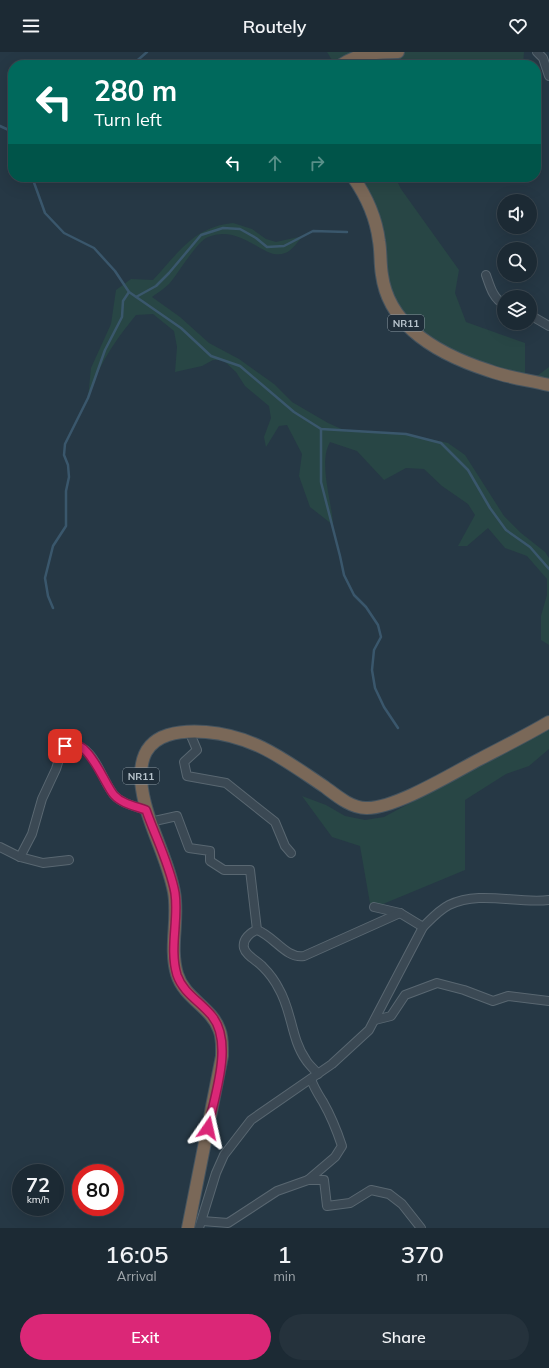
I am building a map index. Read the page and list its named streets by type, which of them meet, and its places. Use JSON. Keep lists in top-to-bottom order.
{
  "streets": {
    "highway": ["NR11"]
  },
  "page": {
    "header": "Routely",
    "turn": ["280 m", "Turn left"],
    "speed": "72 km/h",
    "limit": "80",
    "eta": [
      "16:05",
      "Arrival",
      "1",
      "min",
      "370",
      "m"
    ],
    "buttons": ["Exit", "Share"]
  }
}
